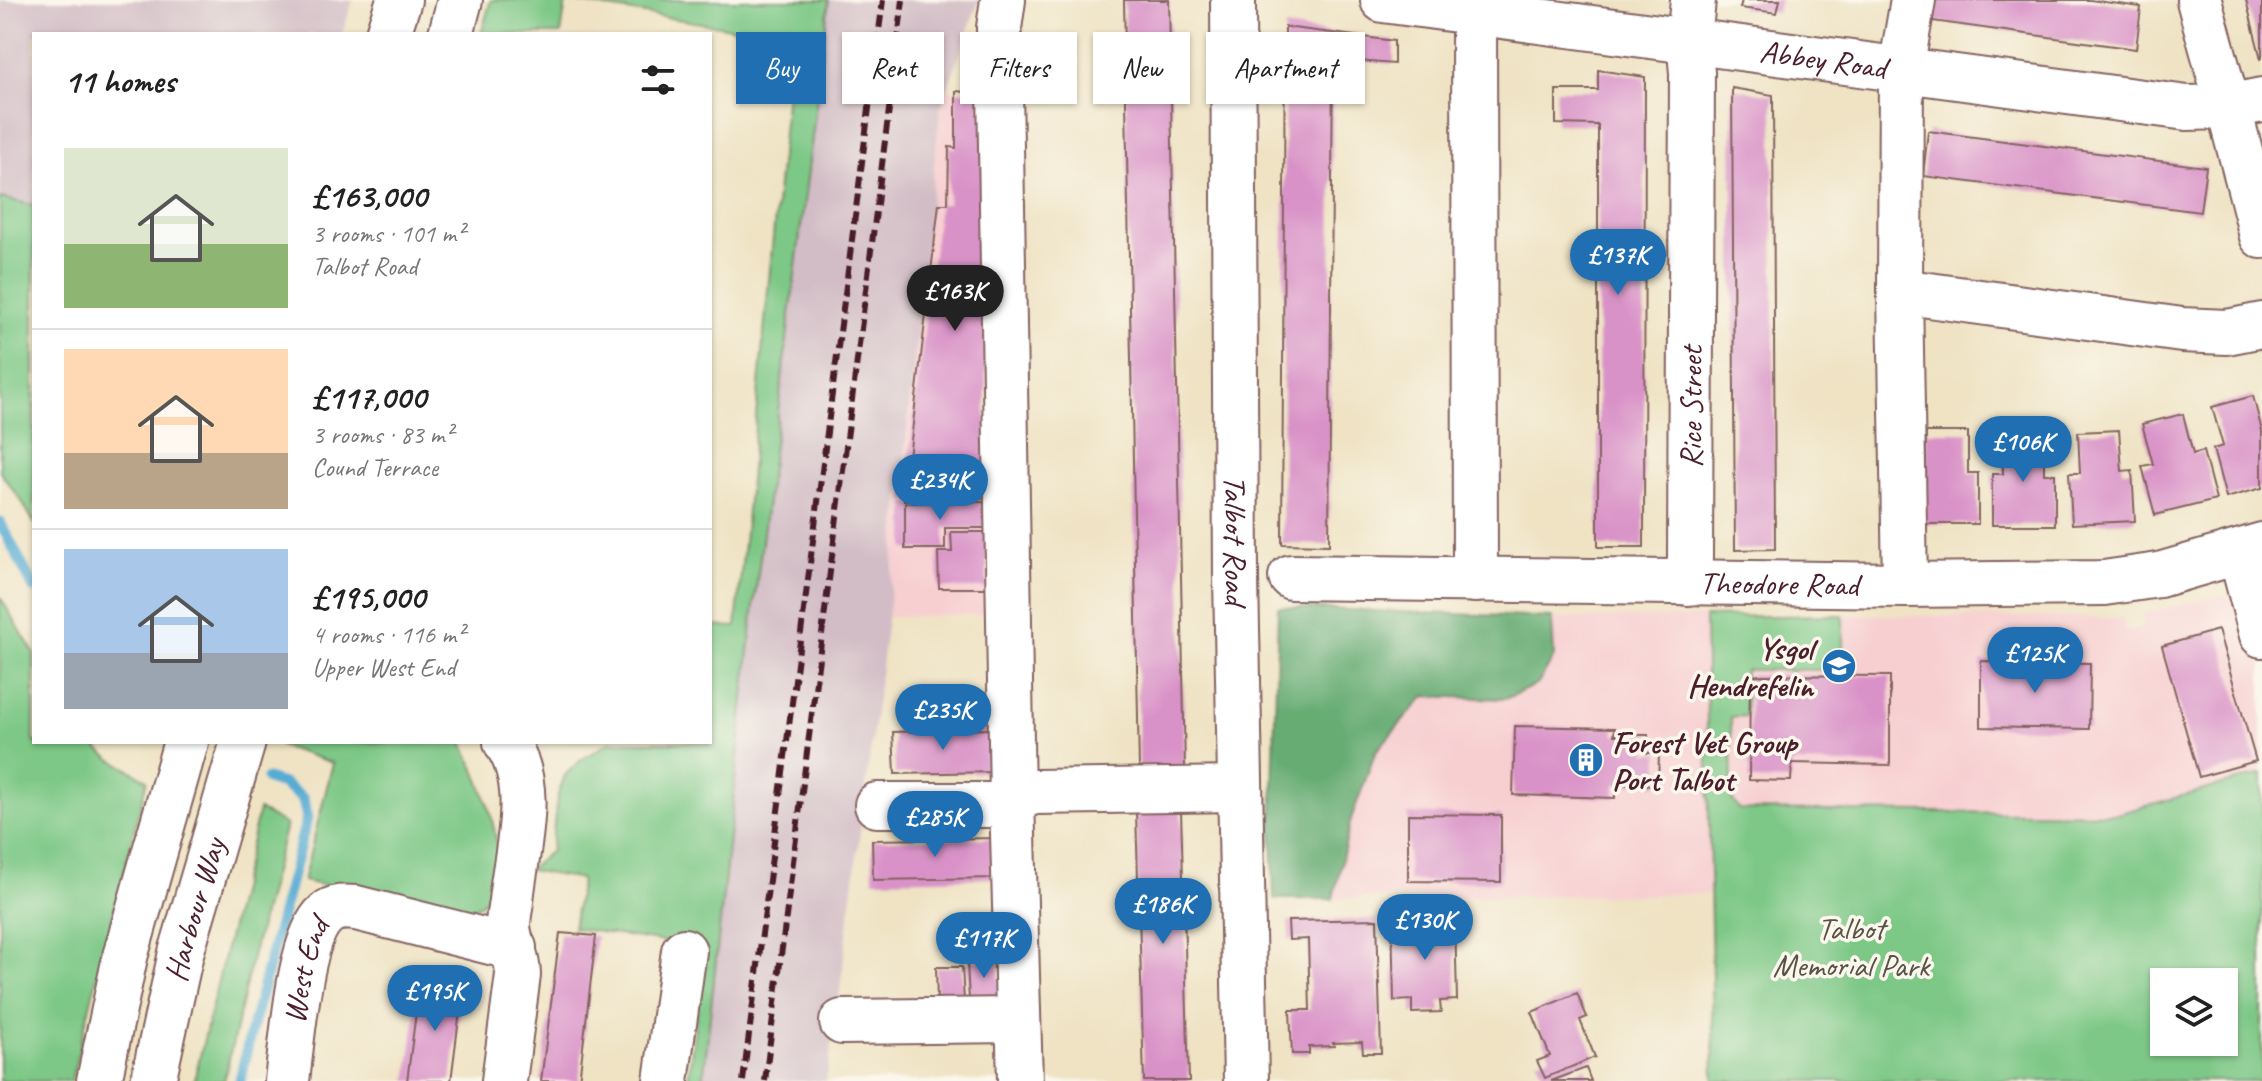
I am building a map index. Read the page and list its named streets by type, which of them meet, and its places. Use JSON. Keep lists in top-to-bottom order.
{
  "streets": {
    "main road": [
      "Abbey Road",
      "Rice Street",
      "Talbot Road",
      "Theodore Road",
      "Harbour Way",
      "West End"
    ]
  },
  "crossings": [
    ["Abbey Road", "Rice Street"],
    ["Rice Street", "Theodore Road"]
  ],
  "parks": ["Talbot Memorial Park"],
  "places": {
    "school or university": ["Ysgol Hendrefelin"],
    "building": ["Forest Vet Group Port Talbot"]
  },
  "page": {
    "chip": [
      "Buy",
      "Rent",
      "Filters",
      "New",
      "Apartment"
    ],
    "heading": "11 homes",
    "list": [
      {
        "name": "£163,000",
        "note": "3 rooms · 101 m² · Talbot Road"
      },
      {
        "name": "£117,000",
        "note": "3 rooms · 83 m² · Cound Terrace"
      },
      {
        "name": "£195,000",
        "note": "4 rooms · 116 m² · Upper West End"
      }
    ],
    "price": [
      "£137K",
      "£163K",
      "£106K",
      "£234K",
      "£125K",
      "£235K",
      "£285K",
      "£186K",
      "£130K",
      "£117K",
      "£195K"
    ]
  }
}
